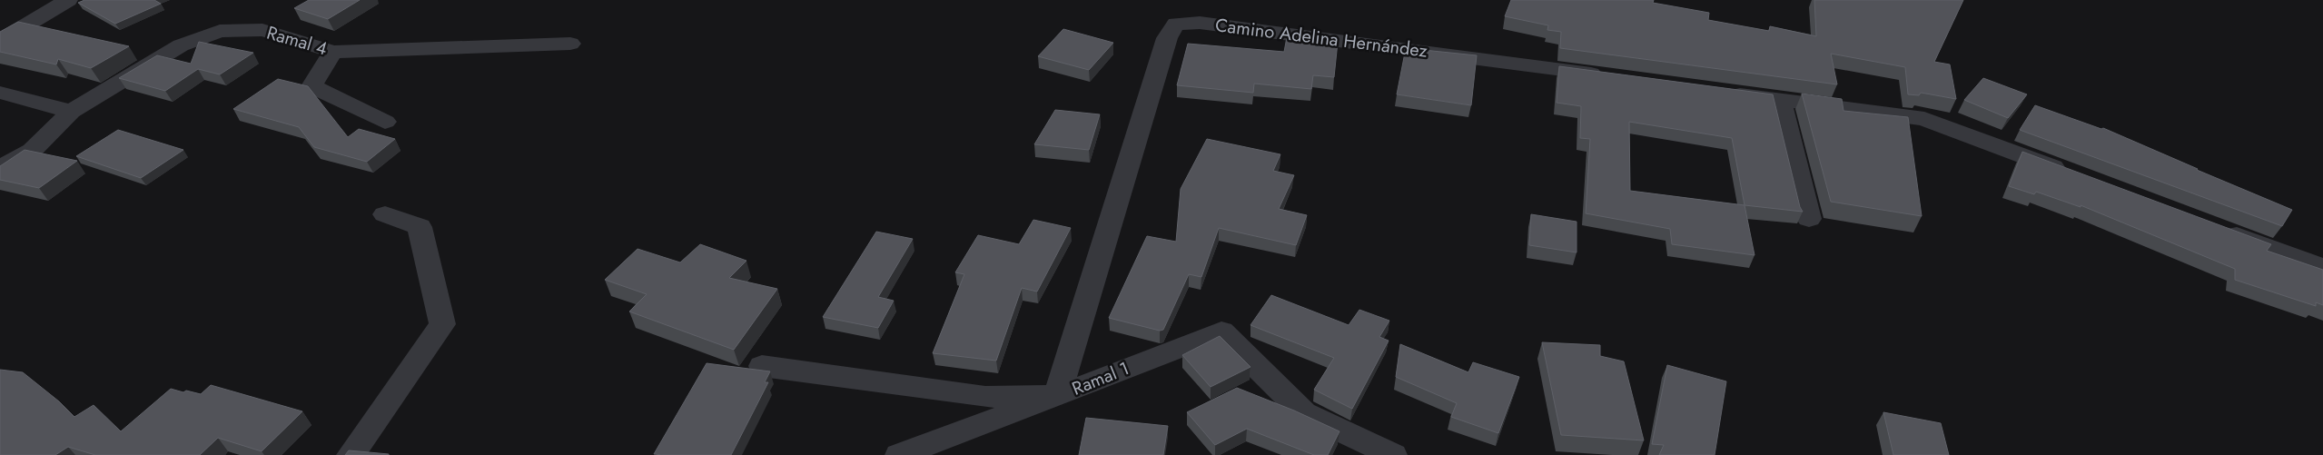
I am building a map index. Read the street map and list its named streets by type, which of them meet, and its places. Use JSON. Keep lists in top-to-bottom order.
{
  "streets": {
    "street": ["Camino Adelina Hernández", "Ramal 4", "Ramal 1"]
  },
  "crossings": [
    ["Camino Adelina Hernández", "Ramal 1"]
  ]
}
